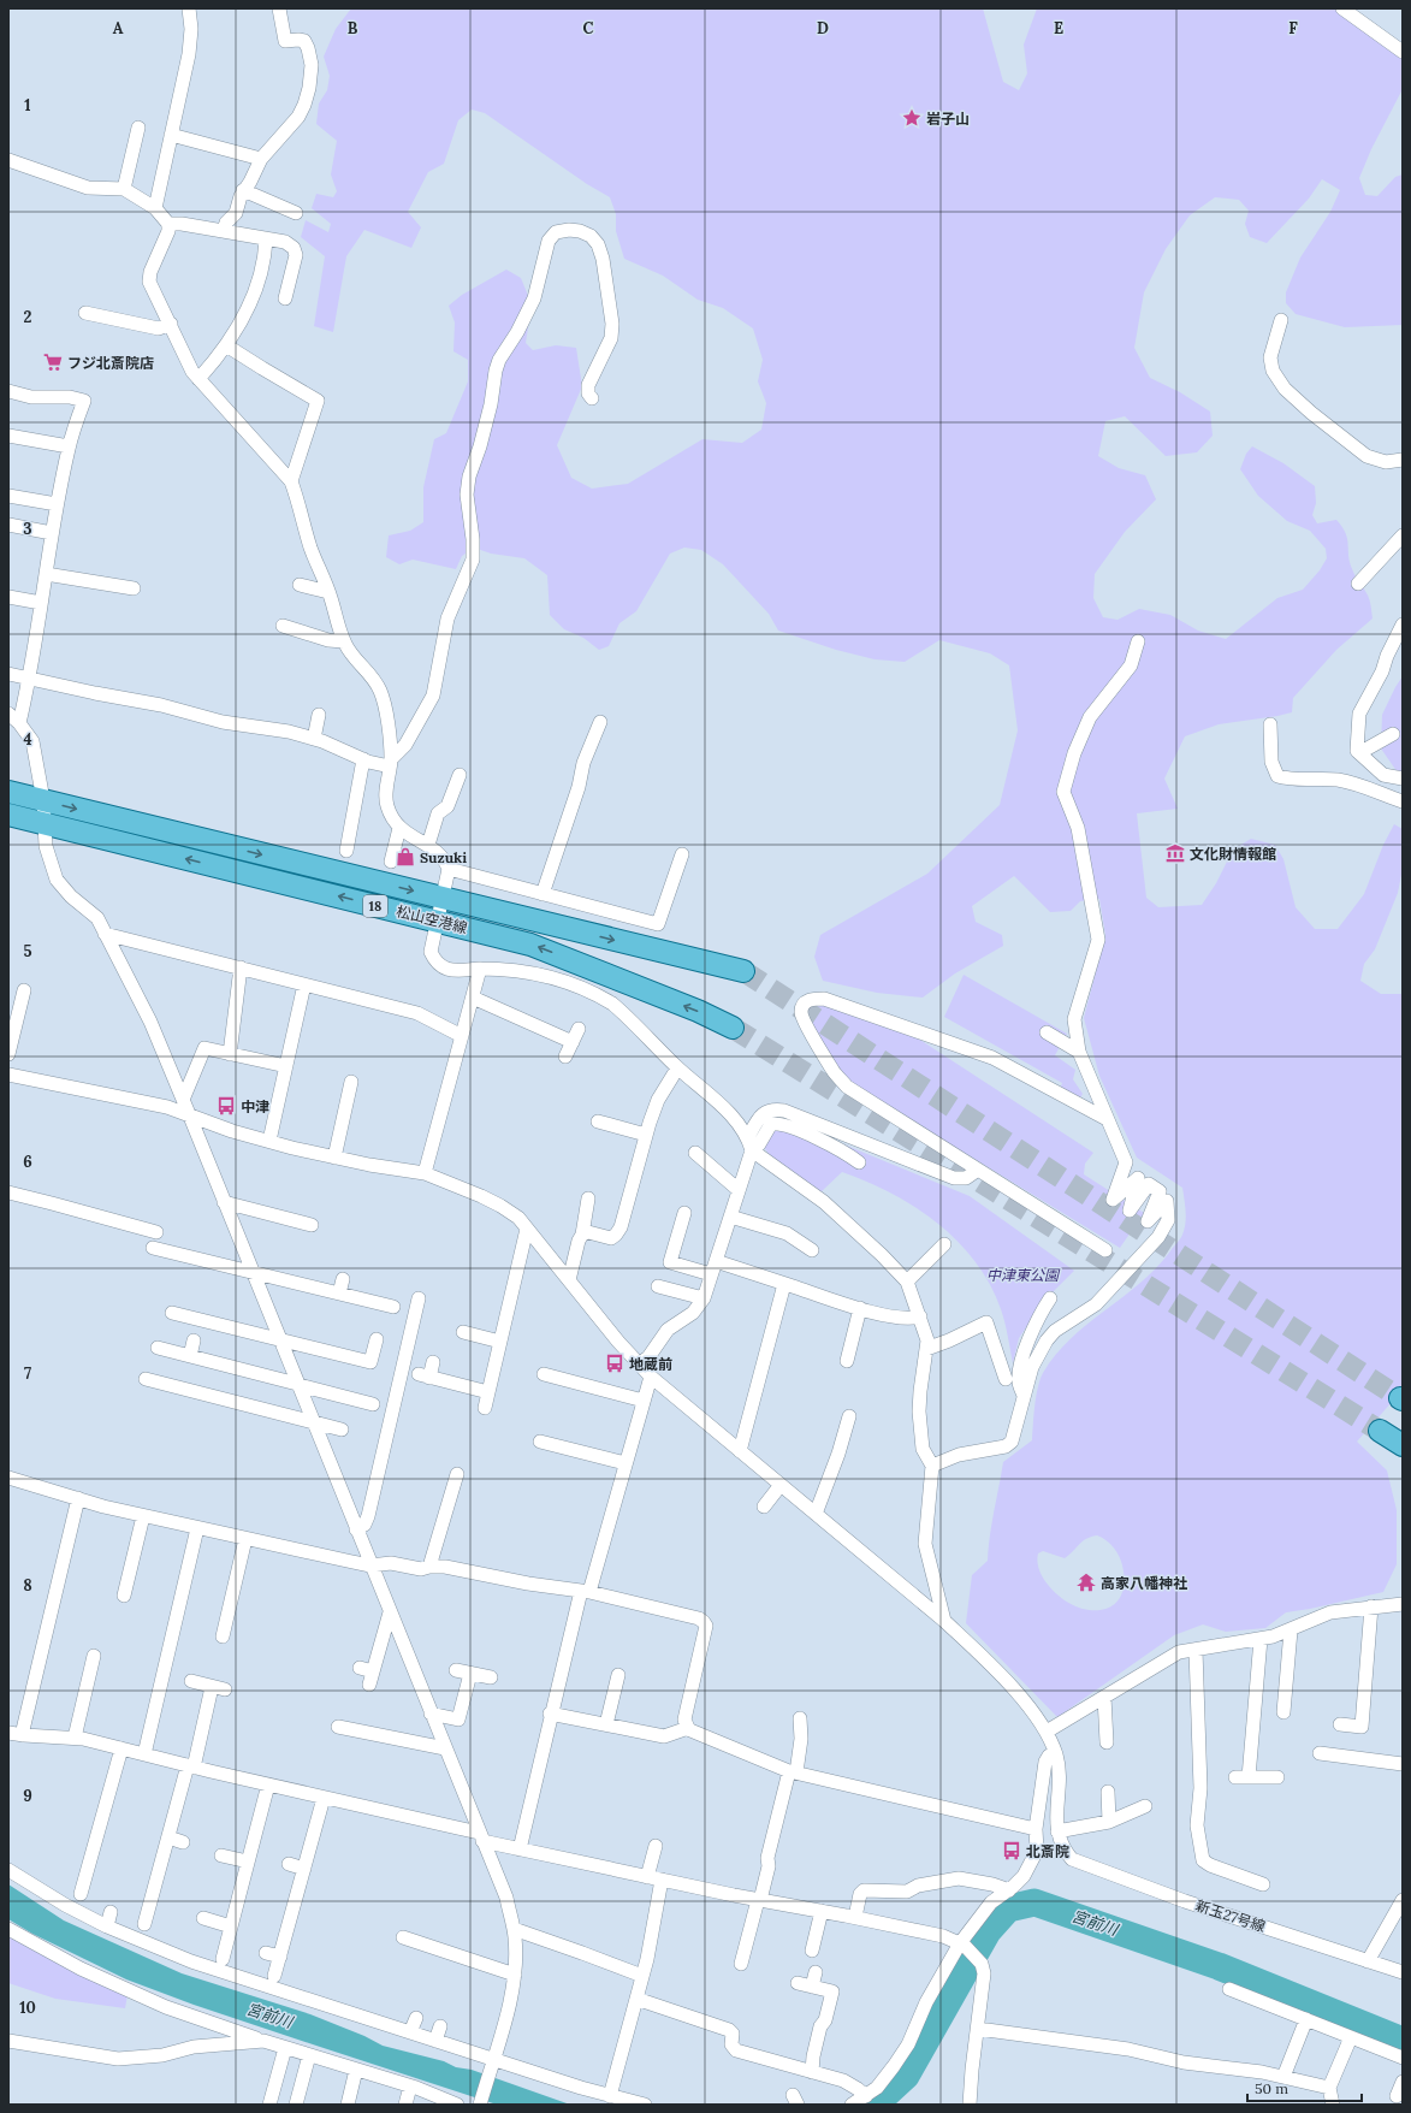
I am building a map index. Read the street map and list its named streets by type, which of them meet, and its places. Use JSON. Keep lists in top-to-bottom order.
{
  "streets": {
    "main road": ["18", "松山空港線"],
    "street": ["新玉27号線"]
  },
  "water": ["宮前川"],
  "parks": ["中津東公園"],
  "places": {
    "place": ["岩子山"],
    "supermarket": ["フジ北斎院店"],
    "museum": ["文化財情報館"],
    "shop": ["Suzuki"],
    "bus stop": ["中津", "地蔵前", "北斎院"],
    "temple": ["高家八幡神社"]
  },
  "scale_bar": "50 m",
  "grid": {
    "columns": [
      "A",
      "B",
      "C",
      "D",
      "E",
      "F"
    ],
    "rows": [
      "1",
      "2",
      "3",
      "4",
      "5",
      "6",
      "7",
      "8",
      "9",
      "10"
    ]
  }
}
